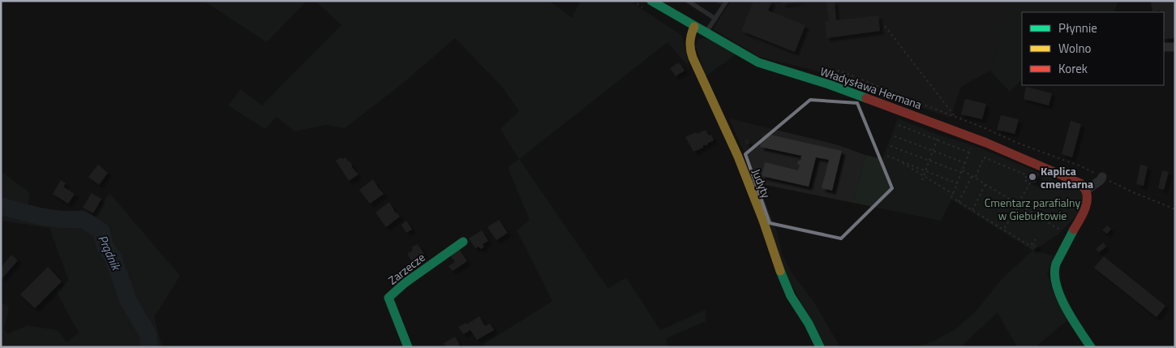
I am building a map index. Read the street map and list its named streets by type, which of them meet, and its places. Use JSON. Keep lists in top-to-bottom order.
{
  "streets": {
    "street": ["Władysława Hermana", "Judyty", "Zarzecze"]
  },
  "crossings": [
    ["Władysława Hermana", "Judyty"]
  ],
  "water": ["Prądnik"],
  "parks": ["Cmentarz parafialny w Giebułtowie"],
  "places": ["Kaplica cmentarna"],
  "legend": ["Płynnie", "Wolno", "Korek"]
}
